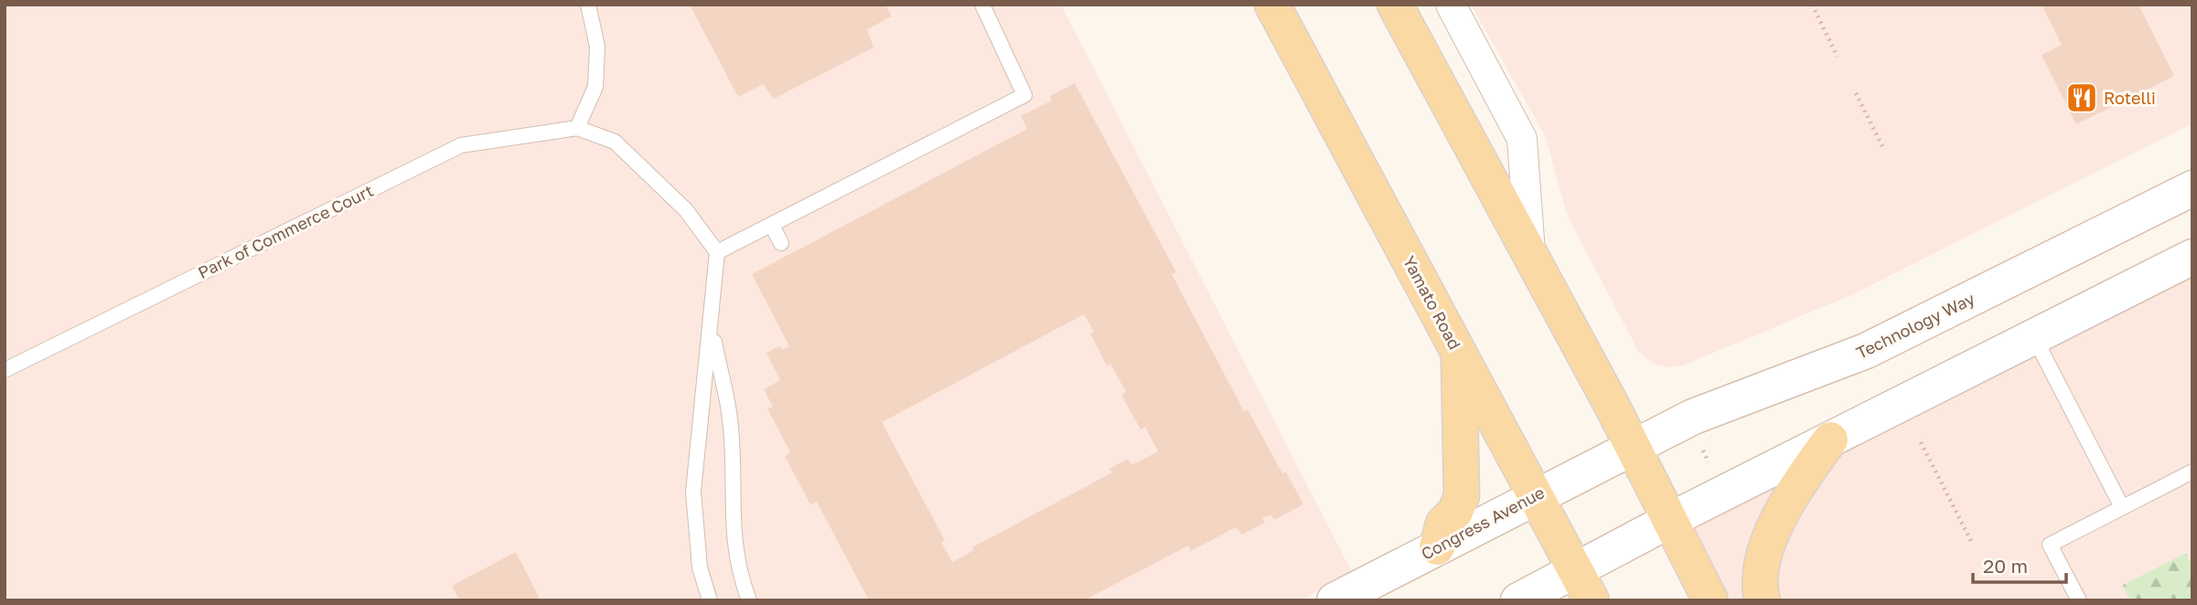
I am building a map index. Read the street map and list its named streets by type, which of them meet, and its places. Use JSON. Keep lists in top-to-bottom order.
{
  "streets": {
    "main road": ["Yamato Road"],
    "street": ["Technology Way", "Congress Avenue"],
    "lane": ["Park of Commerce Court"]
  },
  "crossings": [
    ["Yamato Road", "Congress Avenue"],
    ["Technology Way", "Congress Avenue"]
  ],
  "places": {
    "restaurant": ["Rotelli"]
  },
  "scale_bar": "20 m"
}
